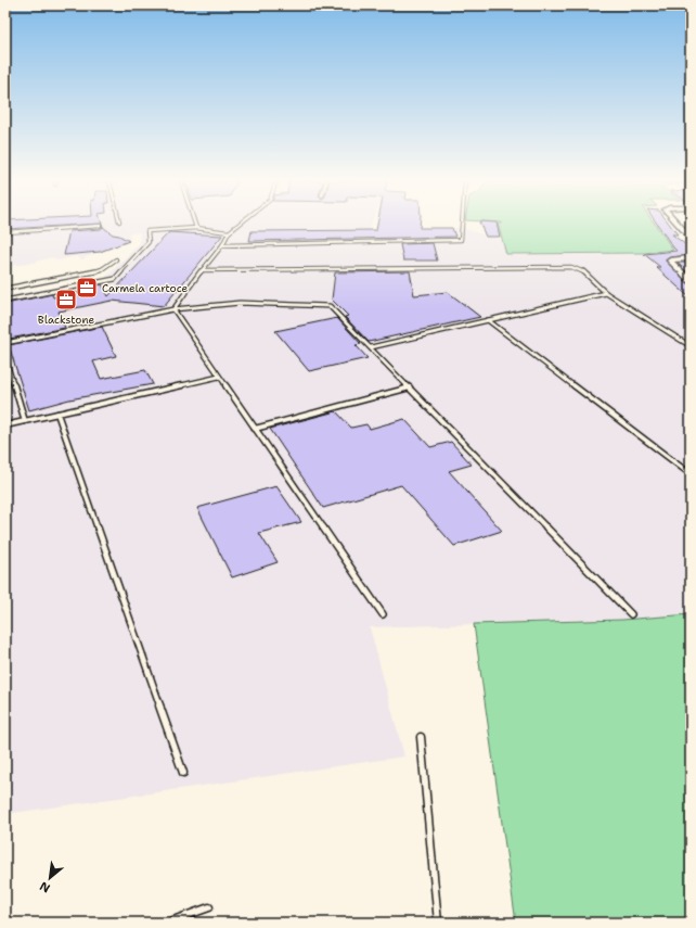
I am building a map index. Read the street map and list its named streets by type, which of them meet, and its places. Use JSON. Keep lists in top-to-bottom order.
{
  "places": {
    "office": ["Carmela cartoce", "Blackstone"]
  },
  "north": "bottom left"
}
